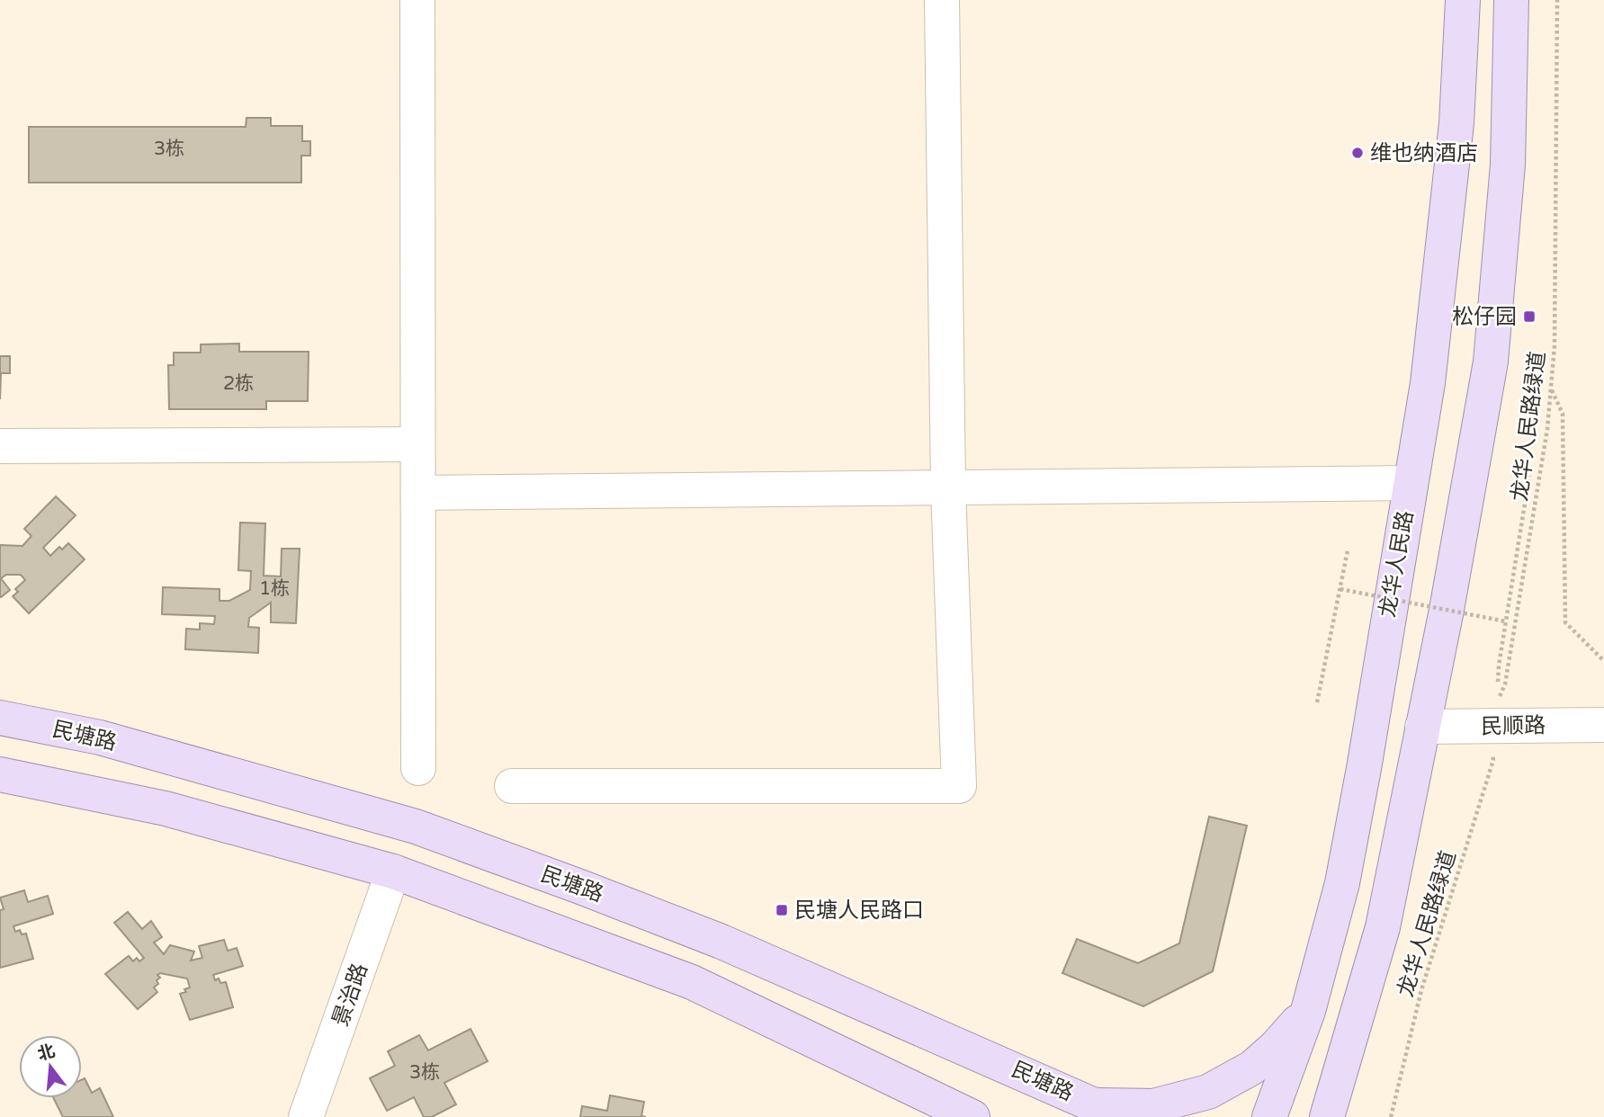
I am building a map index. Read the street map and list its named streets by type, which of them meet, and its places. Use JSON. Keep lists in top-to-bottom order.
{
  "streets": {
    "main road": ["龙华人民路", "民塘路"],
    "street": ["民顺路", "景治路"],
    "path": ["龙华人民路绿道"]
  },
  "places": {
    "other": ["维也纳酒店"],
    "transit": ["松仔园", "民塘人民路口"]
  },
  "house_numbers": [
    "3栋",
    "2栋",
    "1栋",
    "3栋"
  ],
  "north": "top"
}
